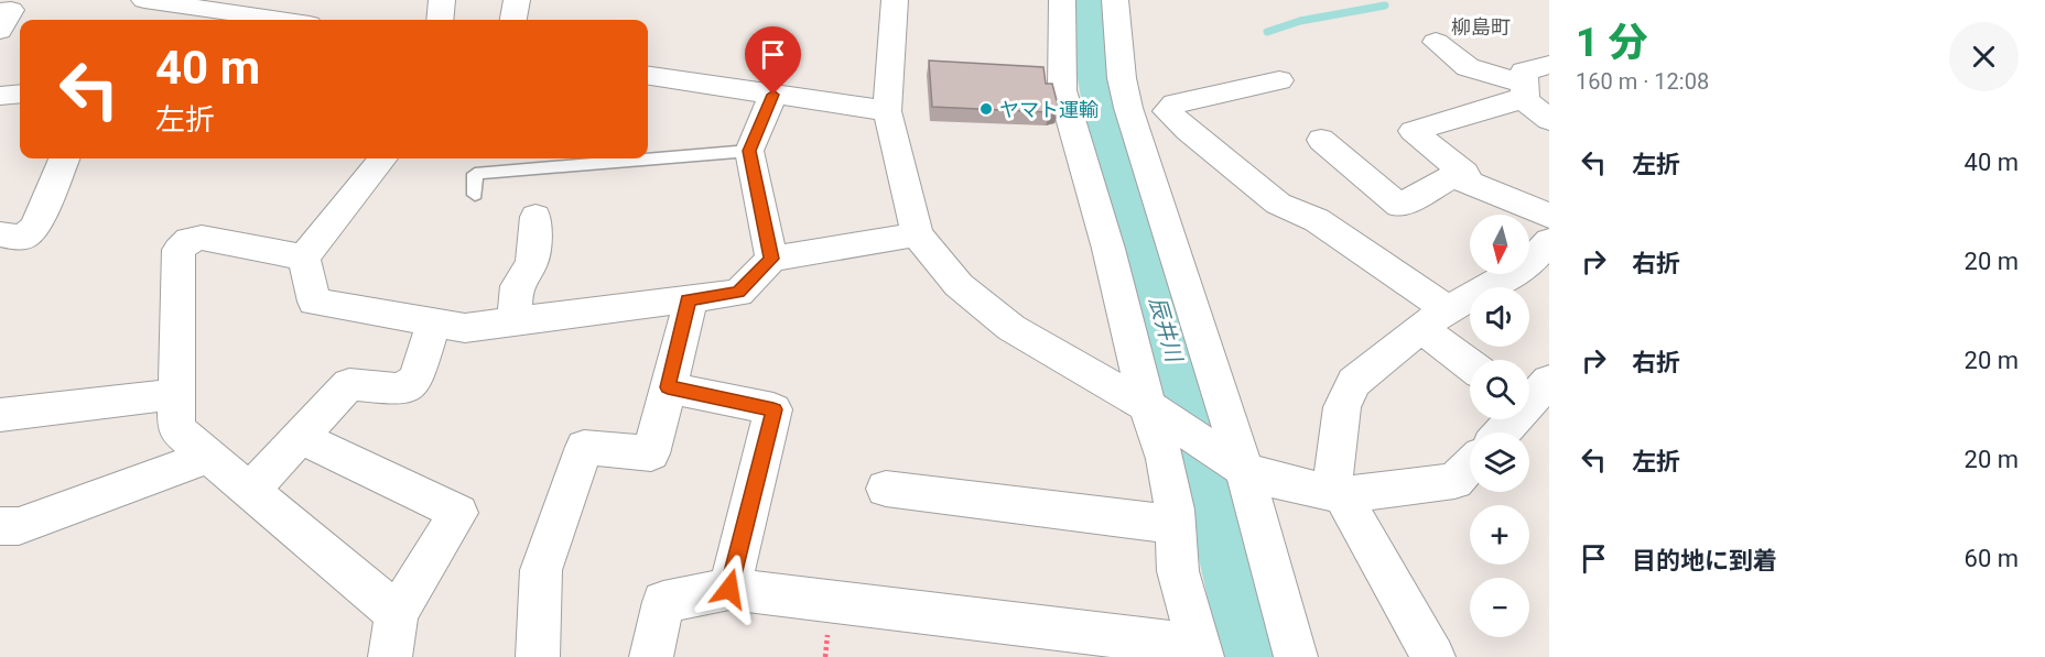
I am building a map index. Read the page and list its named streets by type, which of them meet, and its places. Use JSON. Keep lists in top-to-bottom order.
{
  "districts": ["柳島町"],
  "water": ["辰井川"],
  "places": ["ヤマト運輸"],
  "north": "bottom",
  "page": {
    "heading": ["1 分", "160 m · 12:08"],
    "turn": ["40 m", "左折"],
    "list": [
      {
        "name": "左折",
        "value": "40 m"
      },
      {
        "name": "右折",
        "value": "20 m"
      },
      {
        "name": "右折",
        "value": "20 m"
      },
      {
        "name": "左折",
        "value": "20 m"
      },
      {
        "name": "目的地に到着",
        "value": "60 m"
      }
    ],
    "map_buttons": ["+", "−"]
  }
}
